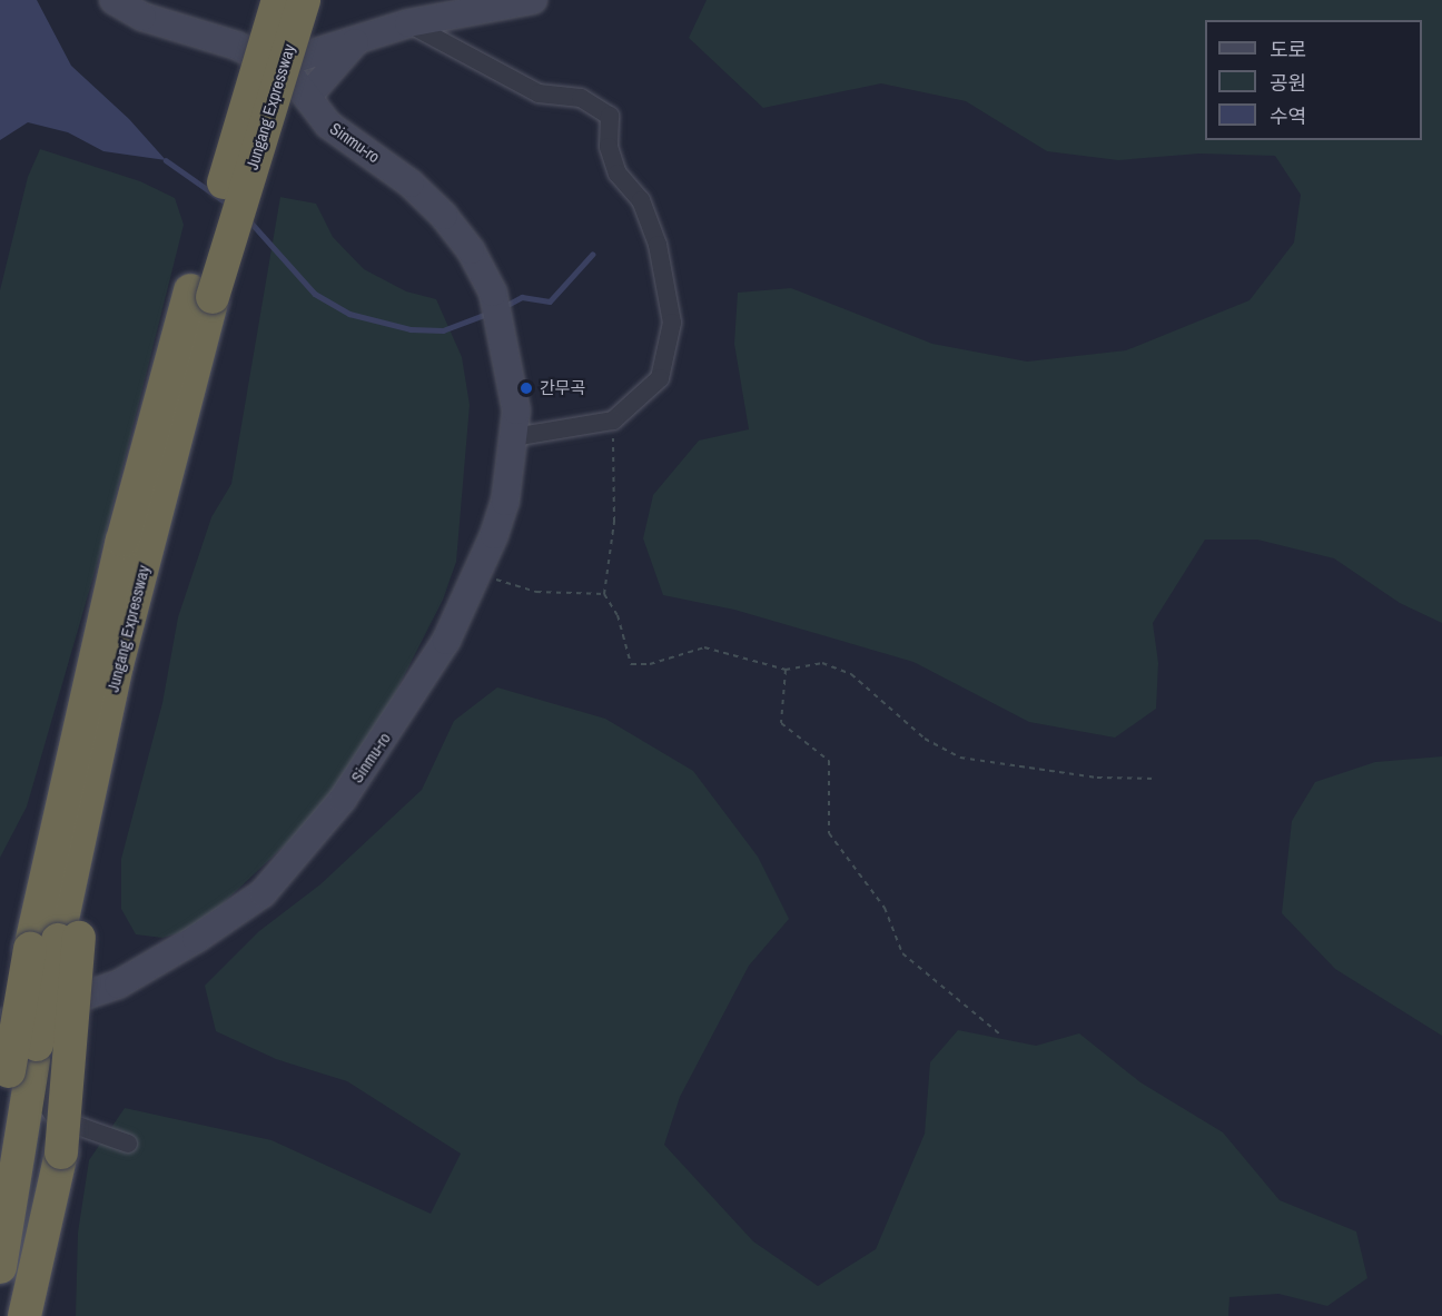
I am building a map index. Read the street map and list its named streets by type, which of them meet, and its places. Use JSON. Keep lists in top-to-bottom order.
{
  "streets": {
    "highway": ["Jungang Expressway"],
    "street": ["Sinmu-ro"]
  },
  "places": ["간무곡"],
  "legend": ["도로", "공원", "수역"]
}
